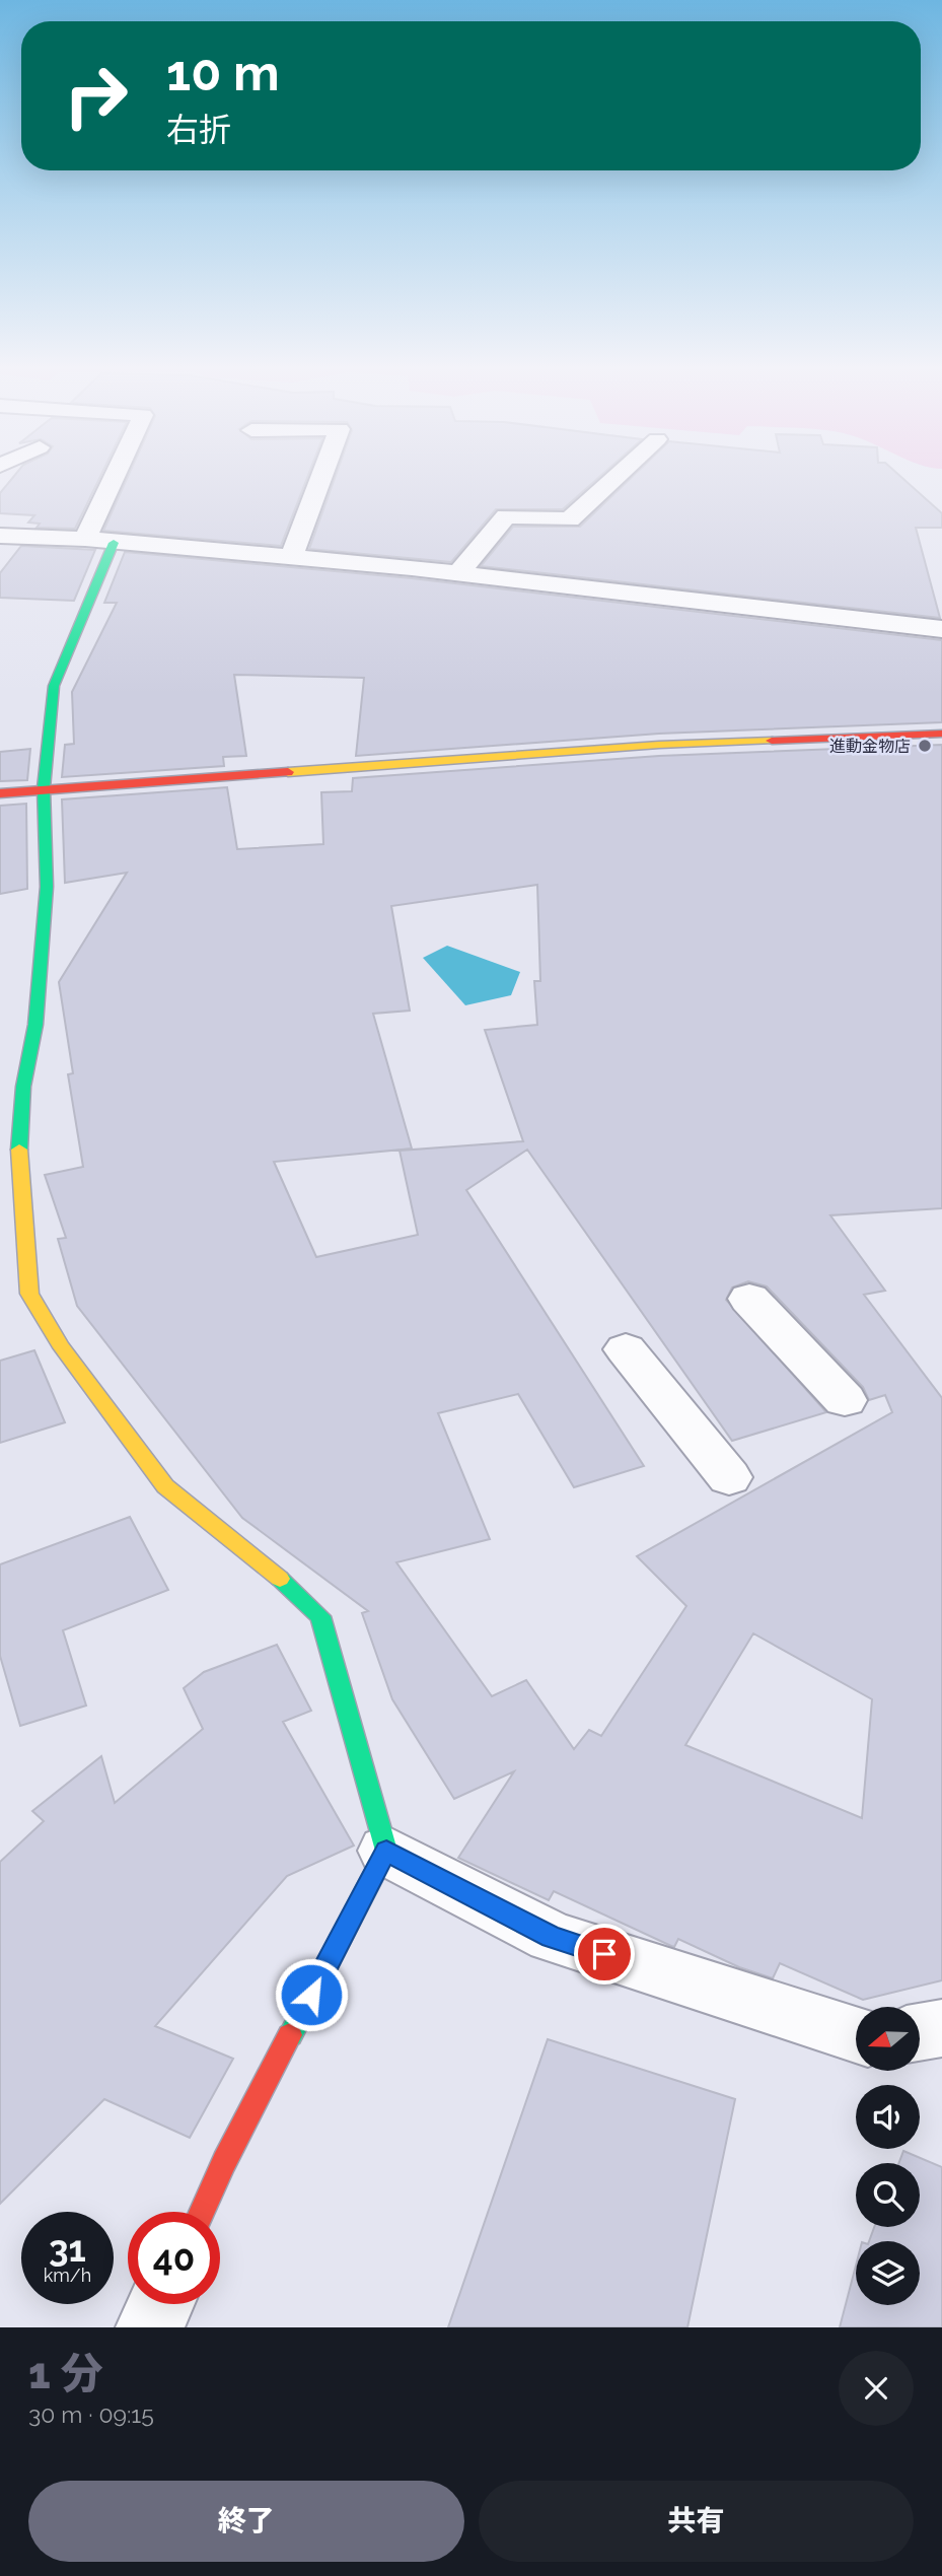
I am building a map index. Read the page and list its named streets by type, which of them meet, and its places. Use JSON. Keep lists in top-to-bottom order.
{
  "places": ["進動金物店"],
  "north": "left",
  "page": {
    "turn": ["10 m", "右折"],
    "speed": "31 km/h",
    "limit": "40",
    "heading": ["1 分", "30 m · 09:15"],
    "buttons": ["終了", "共有"]
  }
}
